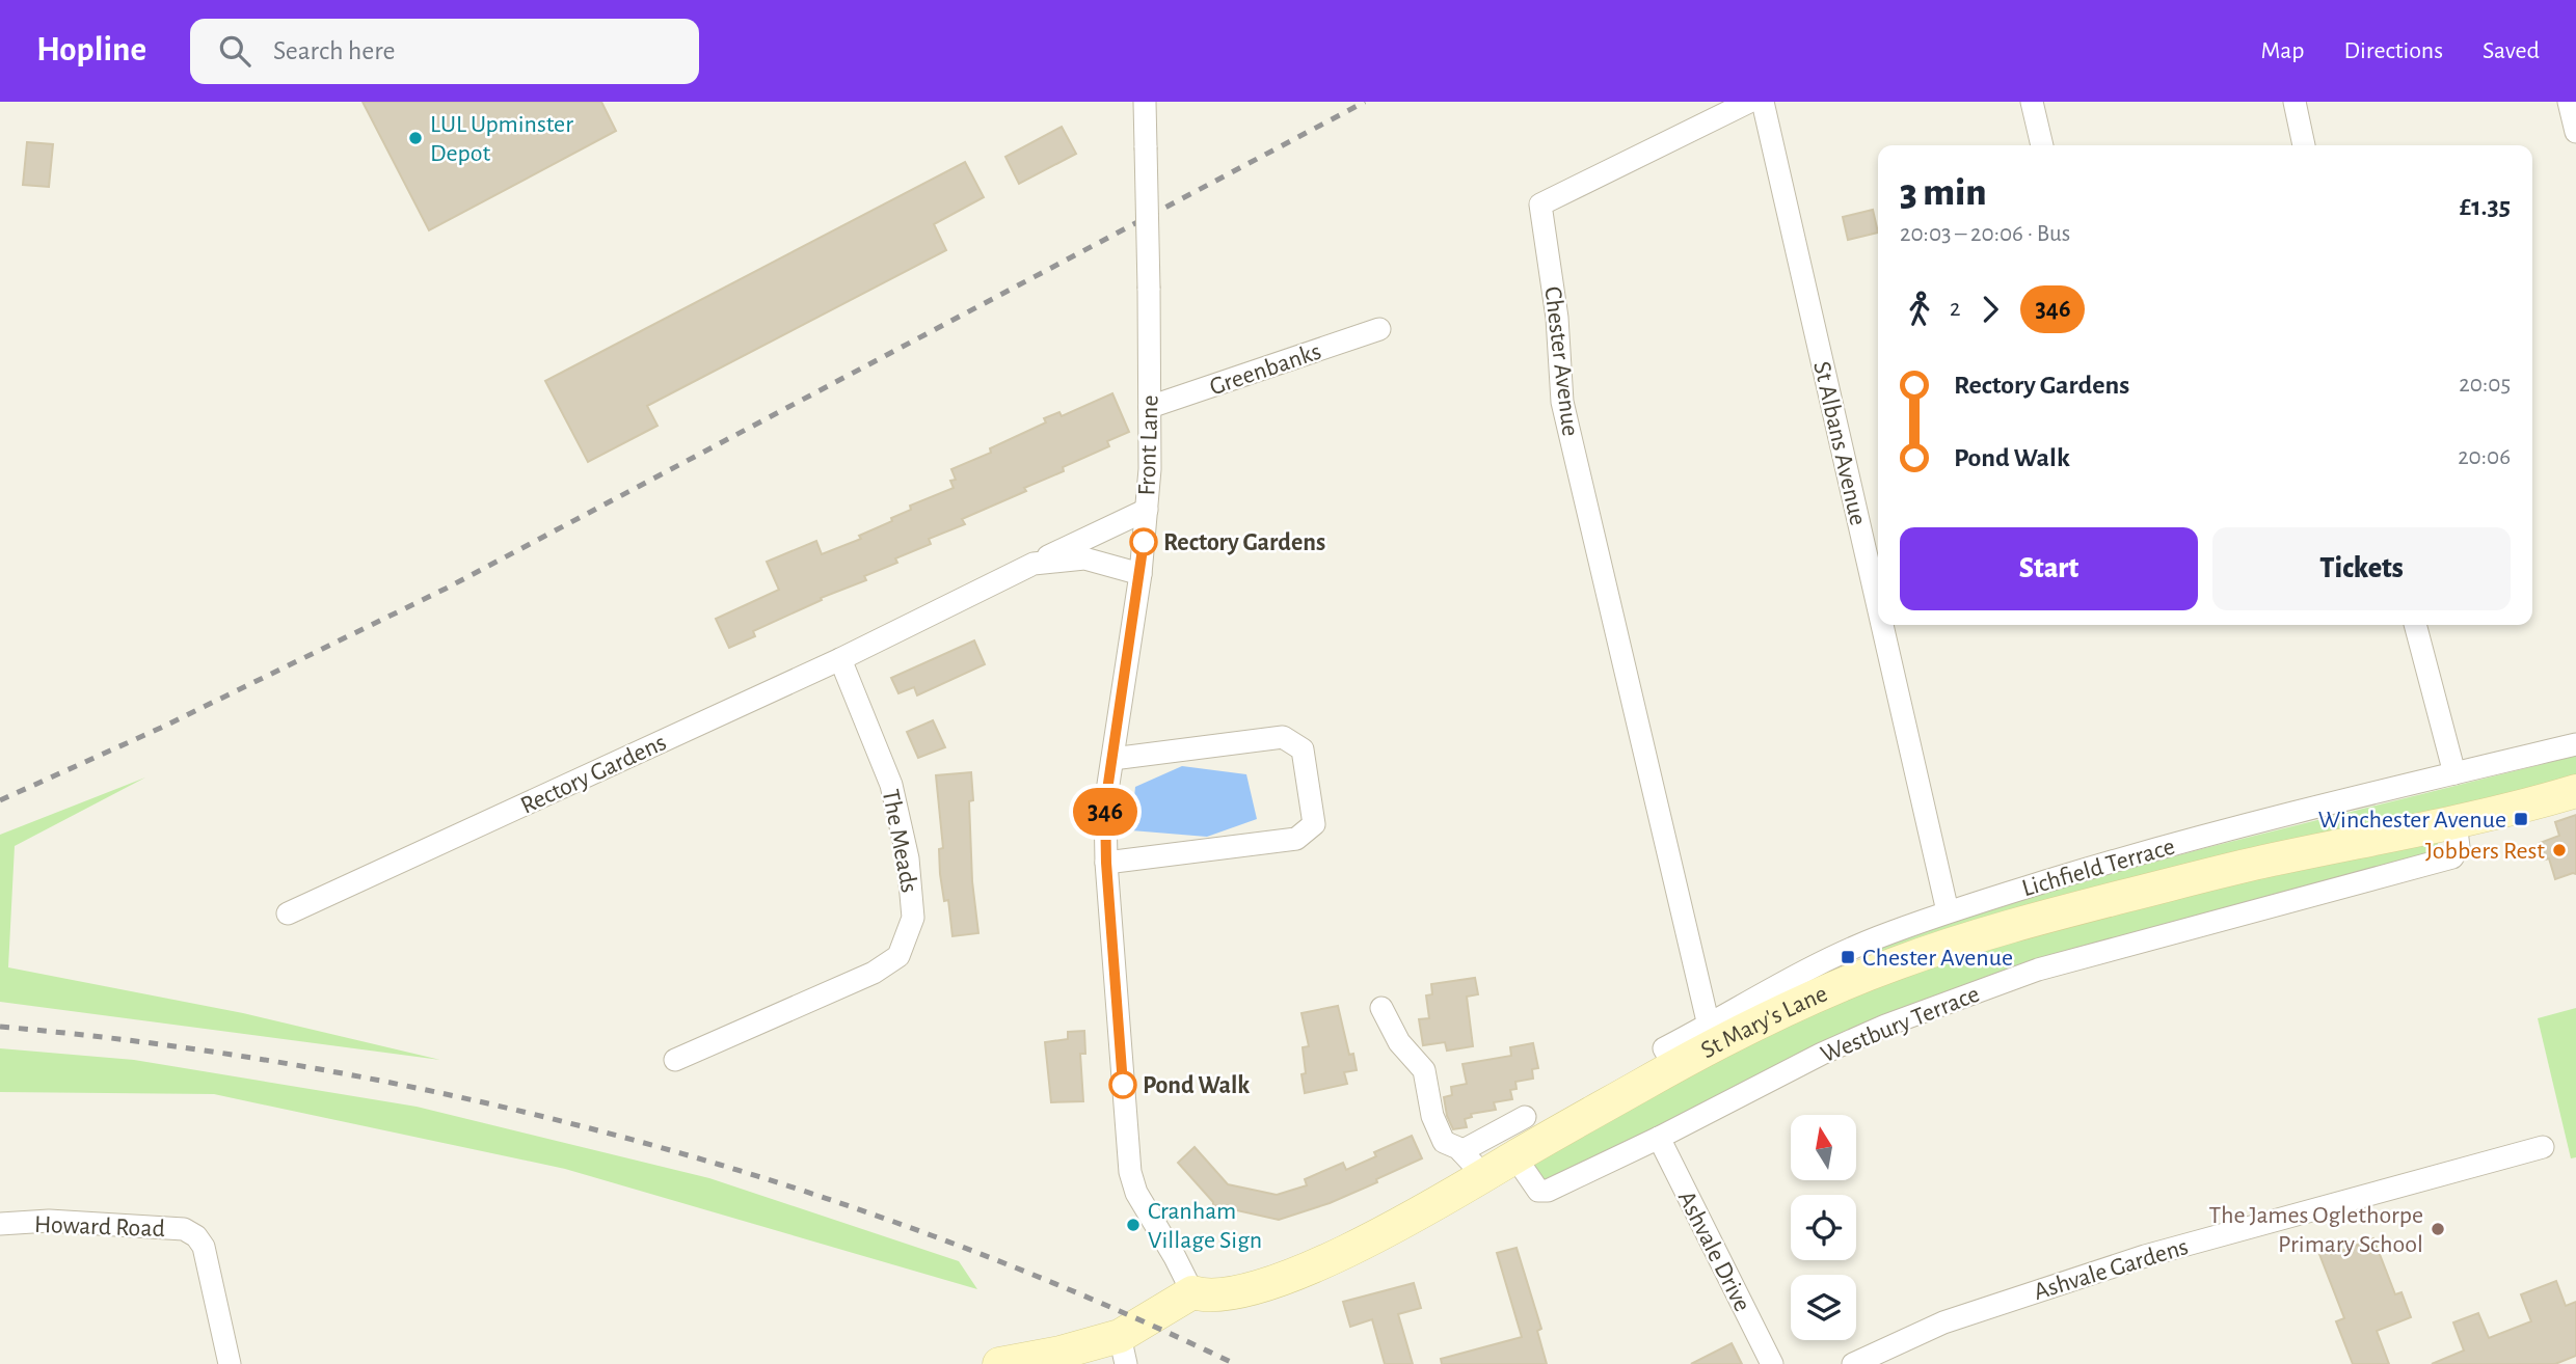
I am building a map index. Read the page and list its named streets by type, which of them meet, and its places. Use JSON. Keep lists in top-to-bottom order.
{
  "streets": {
    "main road": ["St Mary's Lane"],
    "street": [
      "Chester Avenue",
      "Greenbanks",
      "St Albans Avenue",
      "Front Lane",
      "Rectory Gardens",
      "The Meads",
      "Lichfield Terrace",
      "Westbury Terrace",
      "Howard Road",
      "Ashvale Drive",
      "Ashvale Gardens"
    ]
  },
  "crossings": [
    ["Chester Avenue", "Lichfield Terrace"],
    ["Greenbanks", "Front Lane"],
    ["St Albans Avenue", "Lichfield Terrace"],
    ["Front Lane", "Rectory Gardens"],
    ["Front Lane", "St Mary's Lane"],
    ["Rectory Gardens", "The Meads"],
    ["Lichfield Terrace", "St Mary's Lane"],
    ["St Mary's Lane", "Westbury Terrace"],
    ["Westbury Terrace", "Ashvale Drive"]
  ],
  "places": {
    "other": [
      "LUL Upminster Depot",
      "Rectory Gardens",
      "Jobbers Rest",
      "Pond Walk",
      "Cranham Village Sign",
      "The James Oglethorpe Primary School"
    ],
    "transit": ["Winchester Avenue", "Chester Avenue"]
  },
  "lines": ["bus line 346"],
  "north": "top",
  "page": {
    "header": "Hopline",
    "search": "Search here",
    "nav": ["Map", "Directions", "Saved"],
    "on_map": "346",
    "heading": ["3 min", "20:03 – 20:06 · Bus", "£1.35"],
    "legs": ["2", "346"],
    "list": [
      {
        "name": "Rectory Gardens",
        "value": "20:05"
      },
      {
        "name": "Pond Walk",
        "value": "20:06"
      }
    ],
    "buttons": ["Start", "Tickets"]
  }
}
